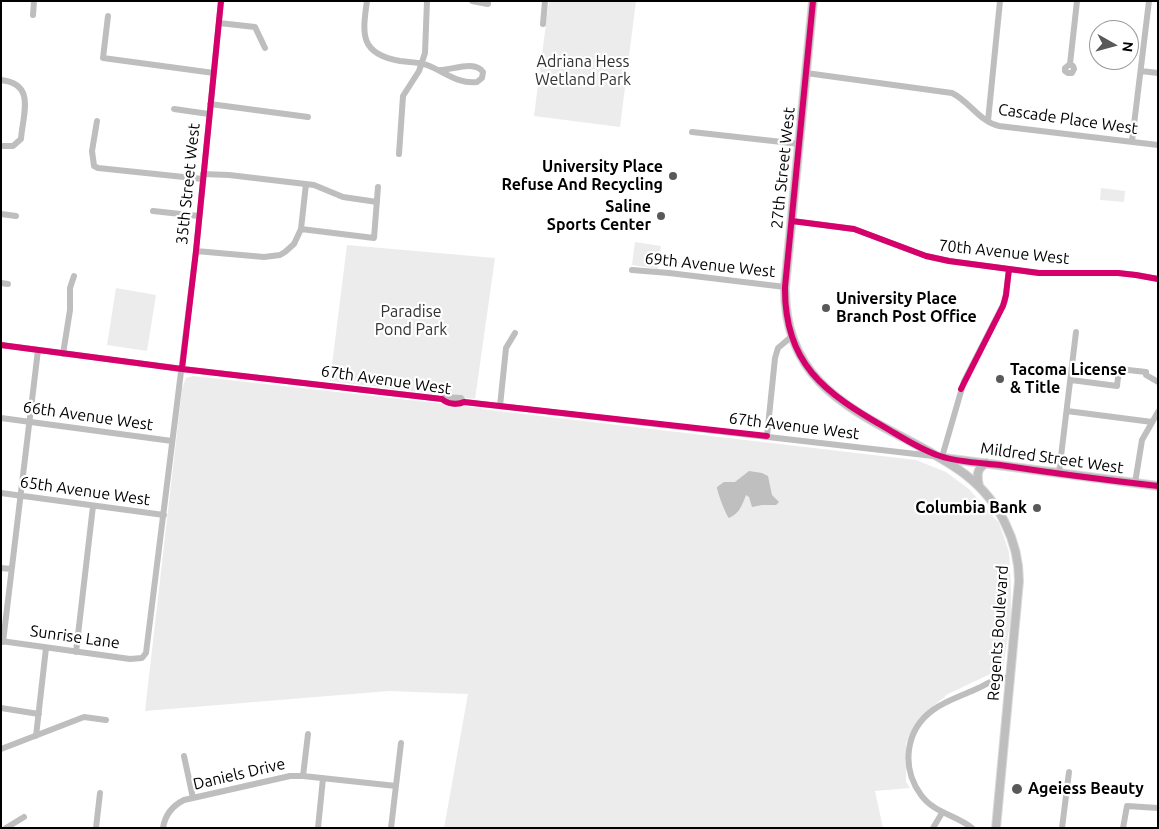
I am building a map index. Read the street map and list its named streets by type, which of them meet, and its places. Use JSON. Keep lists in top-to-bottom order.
{
  "streets": {
    "main road": ["27th Street West", "Mildred Street West", "Regents Boulevard"],
    "street": [
      "Cascade Place West",
      "35th Street West",
      "70th Avenue West",
      "69th Avenue West",
      "67th Avenue West",
      "66th Avenue West",
      "65th Avenue West",
      "Sunrise Lane",
      "Daniels Drive"
    ]
  },
  "crossings": [
    ["Cascade Place West", "27th Street West"],
    ["27th Street West", "70th Avenue West"],
    ["27th Street West", "69th Avenue West"],
    ["27th Street West", "Regents Boulevard"],
    ["35th Street West", "67th Avenue West"],
    ["35th Street West", "66th Avenue West"],
    ["35th Street West", "65th Avenue West"],
    ["35th Street West", "Sunrise Lane"],
    ["67th Avenue West", "Mildred Street West"],
    ["67th Avenue West", "Regents Boulevard"],
    ["Mildred Street West", "Regents Boulevard"]
  ],
  "parks": ["Adriana Hess Wetland Park", "Paradise Pond Park"],
  "places": [
    "University Place Refuse And Recycling",
    "Saline Sports Center",
    "University Place Branch Post Office",
    "Tacoma License & Title",
    "Columbia Bank",
    "Ageiess Beauty"
  ],
  "north": "right"
}
